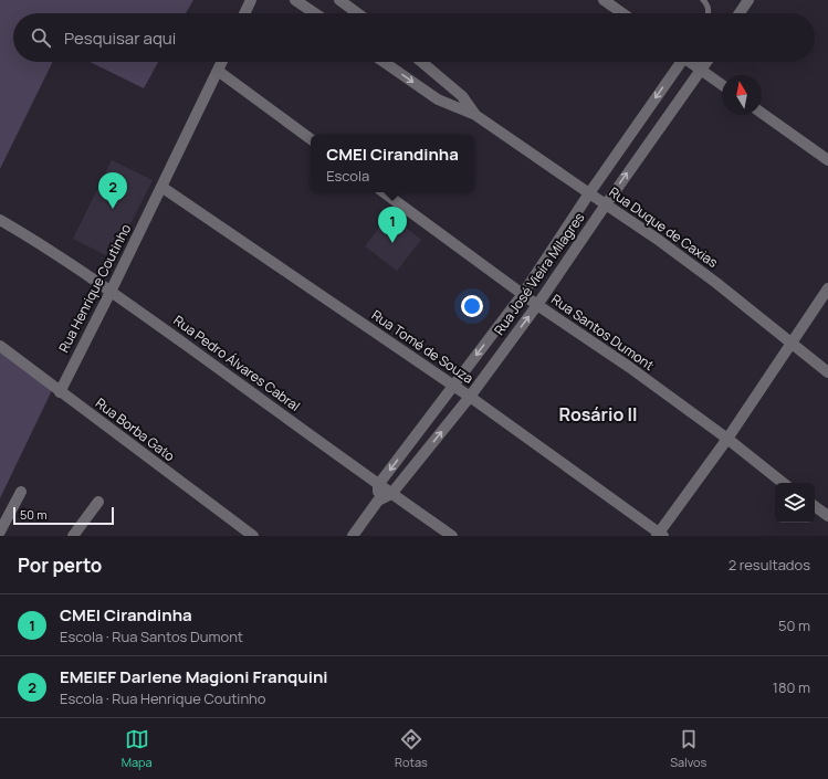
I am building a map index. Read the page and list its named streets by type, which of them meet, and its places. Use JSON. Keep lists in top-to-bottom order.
{
  "streets": {
    "street": [
      "Rua Duque de Caxias",
      "Rua José Vieira Milagres",
      "Rua Henrique Coutinho",
      "Rua Santos Dumont",
      "Rua Tomé de Souza",
      "Rua Pedro Álvares Cabral",
      "Rua Borba Gato"
    ]
  },
  "crossings": [
    ["Rua Duque de Caxias", "Rua José Vieira Milagres"],
    ["Rua José Vieira Milagres", "Rua Santos Dumont"],
    ["Rua José Vieira Milagres", "Rua Tomé de Souza"],
    ["Rua José Vieira Milagres", "Rua Pedro Álvares Cabral"],
    ["Rua Henrique Coutinho", "Rua Tomé de Souza"],
    ["Rua Henrique Coutinho", "Rua Pedro Álvares Cabral"],
    ["Rua Henrique Coutinho", "Rua Borba Gato"]
  ],
  "districts": ["Rosário II"],
  "scale_bar": "50 m",
  "north": "top",
  "page": {
    "search": "Pesquisar aqui",
    "popup": ["CMEI Cirandinha", "Escola"],
    "pins": ["2", "1"],
    "scale": "50 m",
    "heading": ["Por perto", "2 resultados"],
    "list": [
      {
        "mark": "1",
        "name": "CMEI Cirandinha",
        "note": "Escola · Rua Santos Dumont",
        "value": "50 m"
      },
      {
        "mark": "2",
        "name": "EMEIEF Darlene Magioni Franquini",
        "note": "Escola · Rua Henrique Coutinho",
        "value": "180 m"
      }
    ],
    "nav": ["Mapa", "Rotas", "Salvos"]
  }
}
